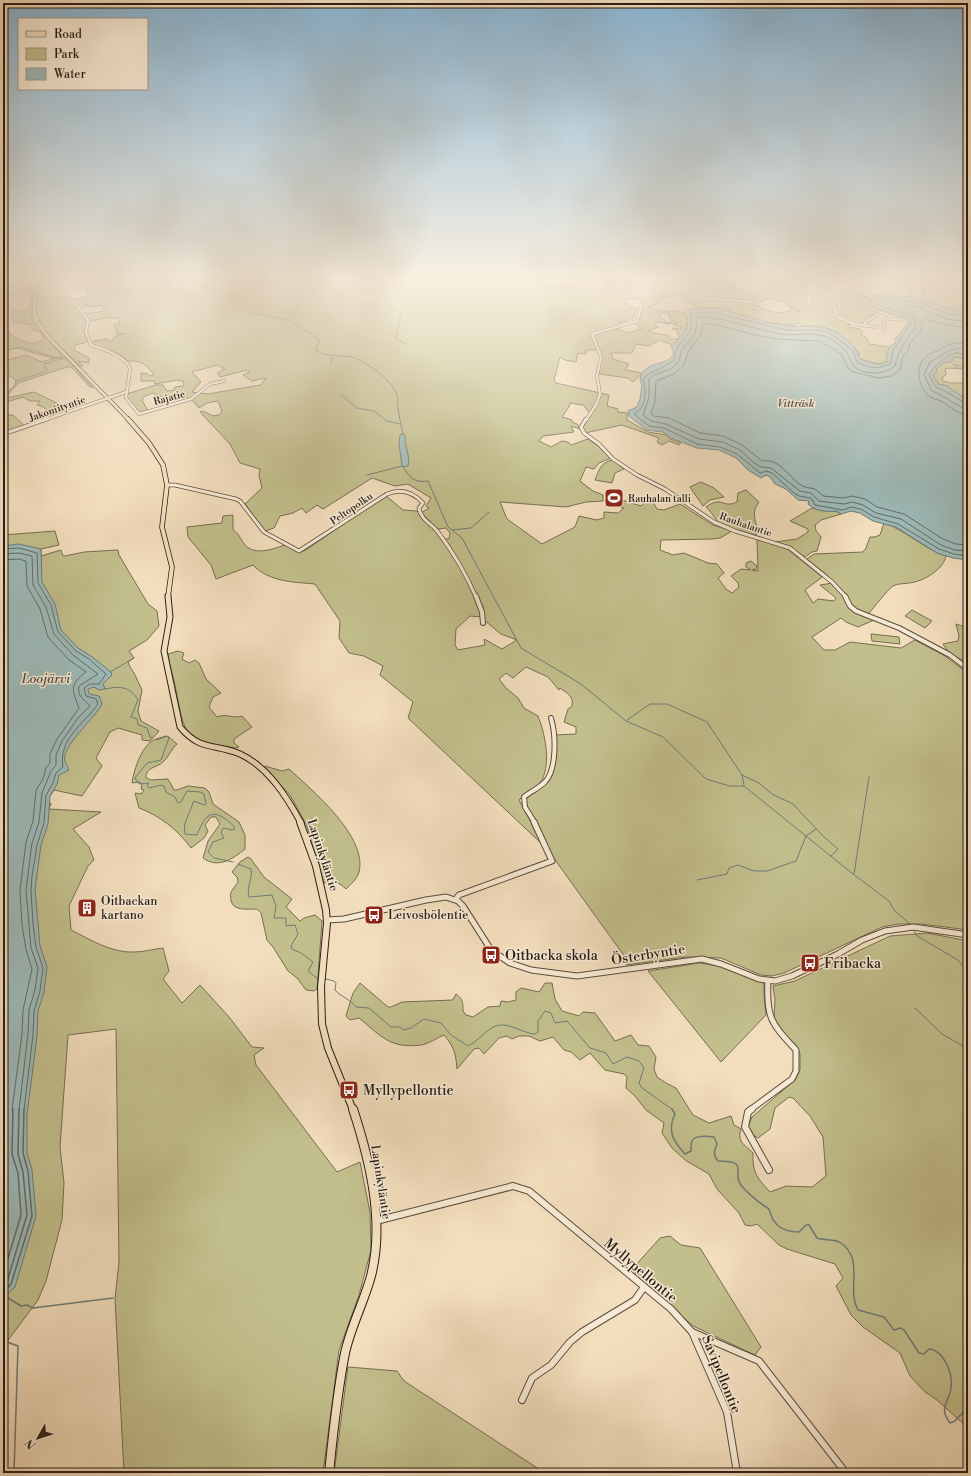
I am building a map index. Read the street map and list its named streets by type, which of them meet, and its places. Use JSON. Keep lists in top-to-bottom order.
{
  "streets": {
    "main road": ["Lapinkyläntie"],
    "street": [
      "Rajatie",
      "Jakoniityntie",
      "Peltopolku",
      "Rauhalantie",
      "Österbyntie",
      "Myllypellontie",
      "Savipellontie"
    ]
  },
  "crossings": [
    ["Rajatie", "Jakoniityntie"],
    ["Jakoniityntie", "Lapinkyläntie"],
    ["Peltopolku", "Lapinkyläntie"],
    ["Lapinkyläntie", "Myllypellontie"],
    ["Myllypellontie", "Savipellontie"]
  ],
  "water": ["Vitträsk", "Loojärvi"],
  "places": {
    "sports": ["Rauhalan talli"],
    "building": ["Oitbackan kartano"],
    "bus stop": [
      "Leivosbölentie",
      "Oitbacka skola",
      "Fribacka",
      "Myllypellontie"
    ]
  },
  "legend": ["Road", "Park", "Water"],
  "north": "bottom left"
}
